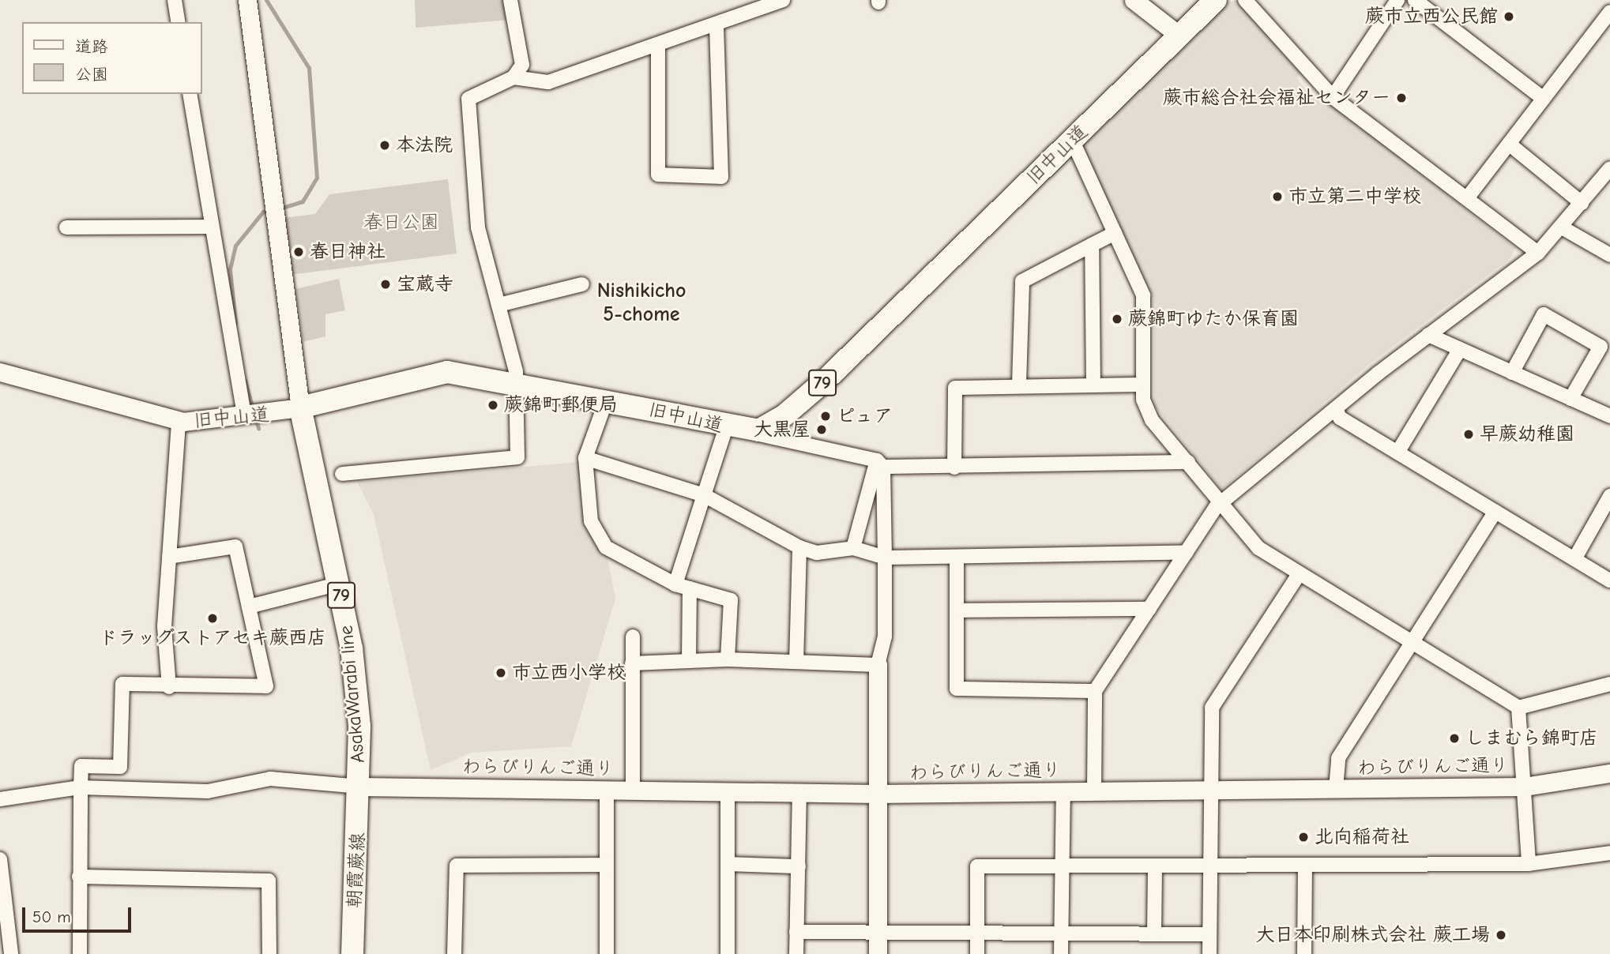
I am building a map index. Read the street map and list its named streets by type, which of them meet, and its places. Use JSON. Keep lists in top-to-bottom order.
{
  "streets": {
    "main road": [
      "旧中山道",
      "79",
      "AsakaWarabi line",
      "朝霞蕨線"
    ],
    "street": ["わらびりんご通り"]
  },
  "crossings": [
    ["旧中山道", "AsakaWarabi line"],
    ["AsakaWarabi line", "わらびりんご通り"],
    ["AsakaWarabi line", "朝霞蕨線"],
    ["わらびりんご通り", "朝霞蕨線"]
  ],
  "districts": ["Nishikicho 5-chome"],
  "parks": ["春日公園"],
  "places": [
    "蕨市立西公民館",
    "蕨市総合社会福祉センター",
    "本法院",
    "市立第二中学校",
    "春日神社",
    "宝蔵寺",
    "蕨錦町ゆたか保育園",
    "蕨錦町郵便局",
    "ピュア",
    "大黒屋",
    "早蕨幼稚園",
    "ドラッグストアセキ蕨西店",
    "市立西小学校",
    "しまむら錦町店",
    "北向稲荷社",
    "大日本印刷株式会社 蕨工場"
  ],
  "legend": ["道路", "公園"],
  "scale_bar": "50 m"
}
